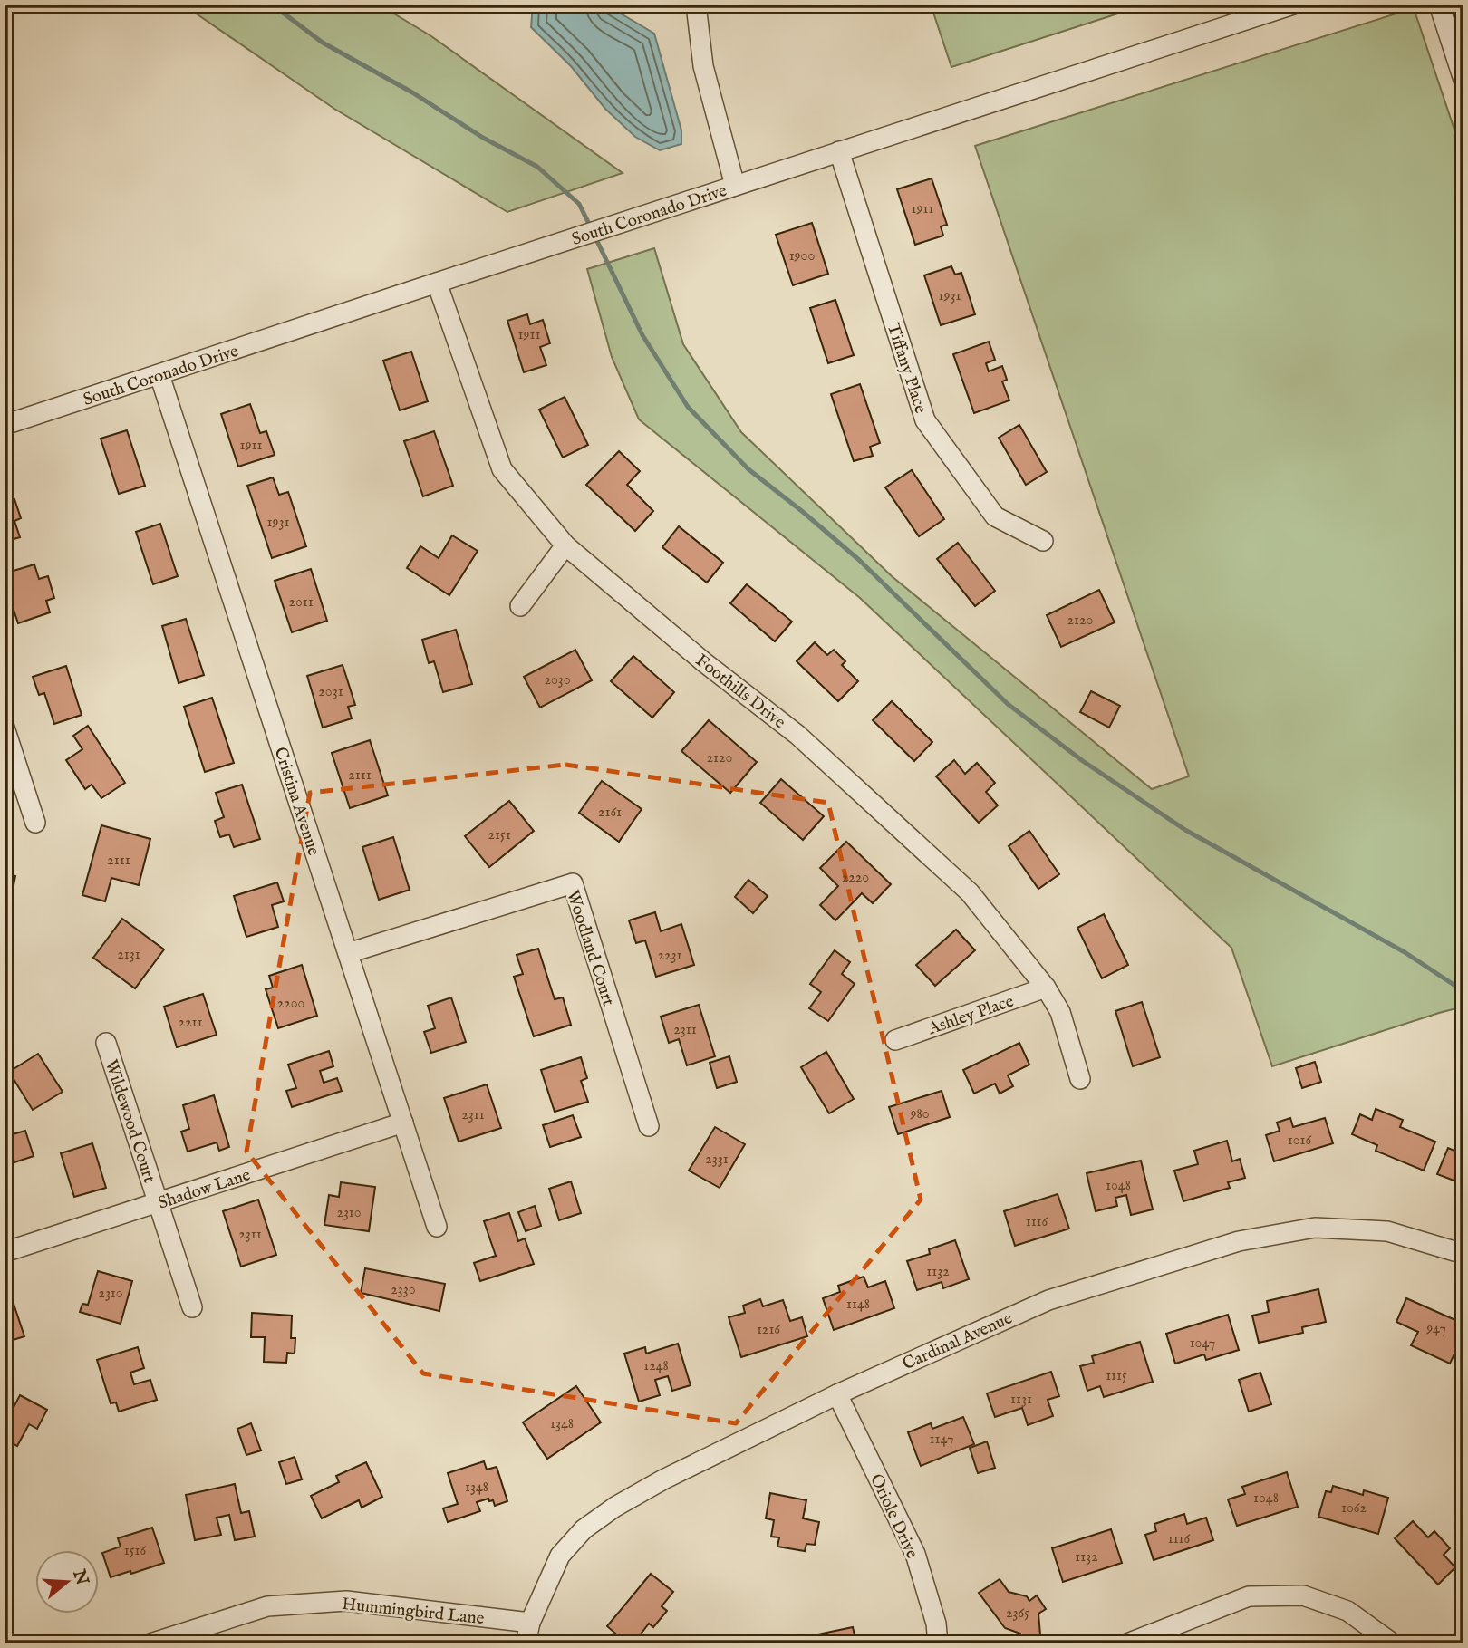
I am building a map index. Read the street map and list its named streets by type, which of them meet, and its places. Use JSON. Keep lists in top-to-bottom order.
{
  "streets": {
    "street": [
      "South Coronado Drive",
      "Tiffany Place",
      "Foothills Drive",
      "Cristina Avenue",
      "Woodland Court",
      "Ashley Place",
      "Wildewood Court",
      "Shadow Lane",
      "Cardinal Avenue",
      "Oriole Drive",
      "Hummingbird Lane"
    ]
  },
  "crossings": [
    ["South Coronado Drive", "Tiffany Place"],
    ["South Coronado Drive", "Foothills Drive"],
    ["South Coronado Drive", "Cristina Avenue"],
    ["Foothills Drive", "Ashley Place"],
    ["Cristina Avenue", "Woodland Court"],
    ["Cristina Avenue", "Shadow Lane"],
    ["Wildewood Court", "Shadow Lane"],
    ["Cardinal Avenue", "Oriole Drive"],
    ["Cardinal Avenue", "Hummingbird Lane"]
  ],
  "house_numbers": [
    "1911",
    "1900",
    "1931",
    "1911",
    "1911",
    "1931",
    "2011",
    "2120",
    "2030",
    "2031",
    "2120",
    "2111",
    "2161",
    "2151",
    "2111",
    "2220",
    "2131",
    "2231",
    "2200",
    "2211",
    "2311",
    "980",
    "2311",
    "1016",
    "2331",
    "1048",
    "2310",
    "1116",
    "2311",
    "1132",
    "2330",
    "2310",
    "1148",
    "947",
    "1216",
    "1047",
    "1248",
    "1115",
    "1131",
    "1348",
    "1147",
    "1348",
    "1048",
    "1062",
    "1116",
    "1516",
    "1132",
    "2365"
  ],
  "north": "right"
}
